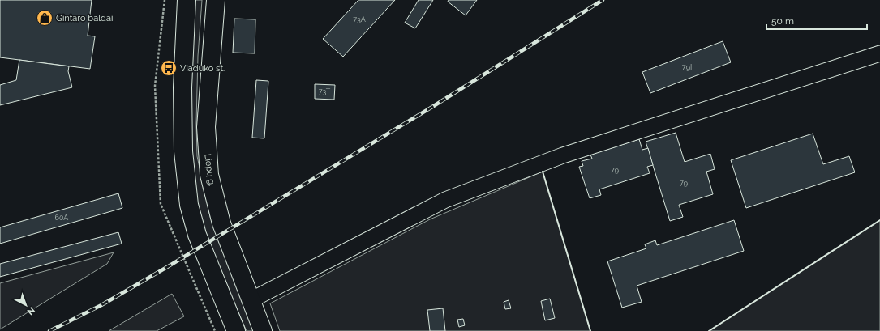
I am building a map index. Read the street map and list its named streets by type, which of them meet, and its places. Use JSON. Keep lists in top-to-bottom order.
{
  "streets": {
    "main road": ["Liepų g."]
  },
  "places": {
    "shop": ["Gintaro baldai"],
    "bus stop": ["Viaduko st."]
  },
  "house_numbers": [
    "73A",
    "79I",
    "73T",
    "79",
    "79",
    "60A"
  ],
  "scale_bar": "50 m",
  "north": "bottom right"
}
